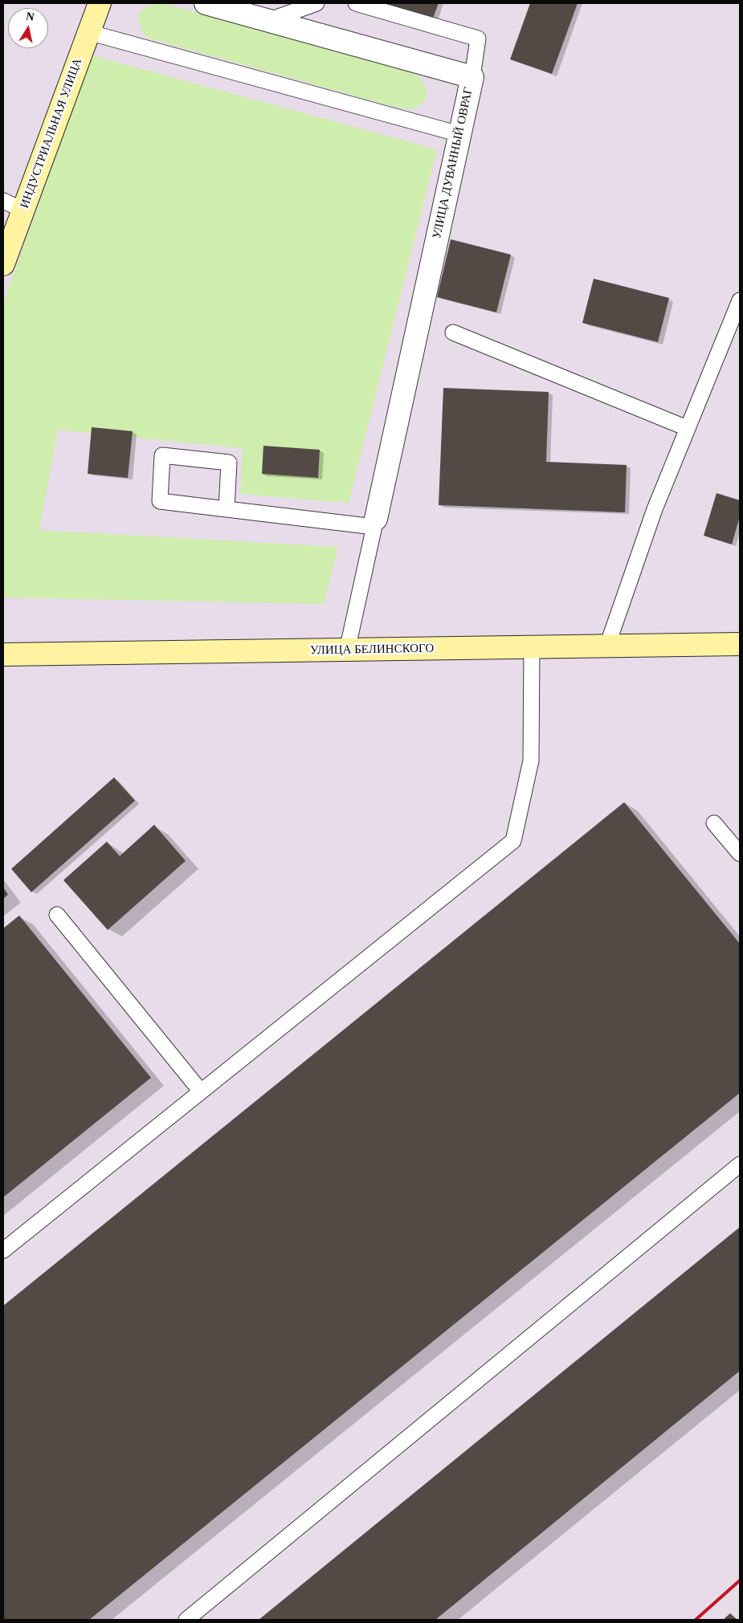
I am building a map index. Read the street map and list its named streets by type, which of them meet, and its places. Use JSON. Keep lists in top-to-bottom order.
{
  "streets": {
    "street": ["ИНДУСТРИАЛЬНАЯ УЛИЦА", "УЛИЦА ДУВАННЫЙ ОВРАГ", "УЛИЦА БЕЛИНСКОГО"]
  },
  "north": "top"
}
